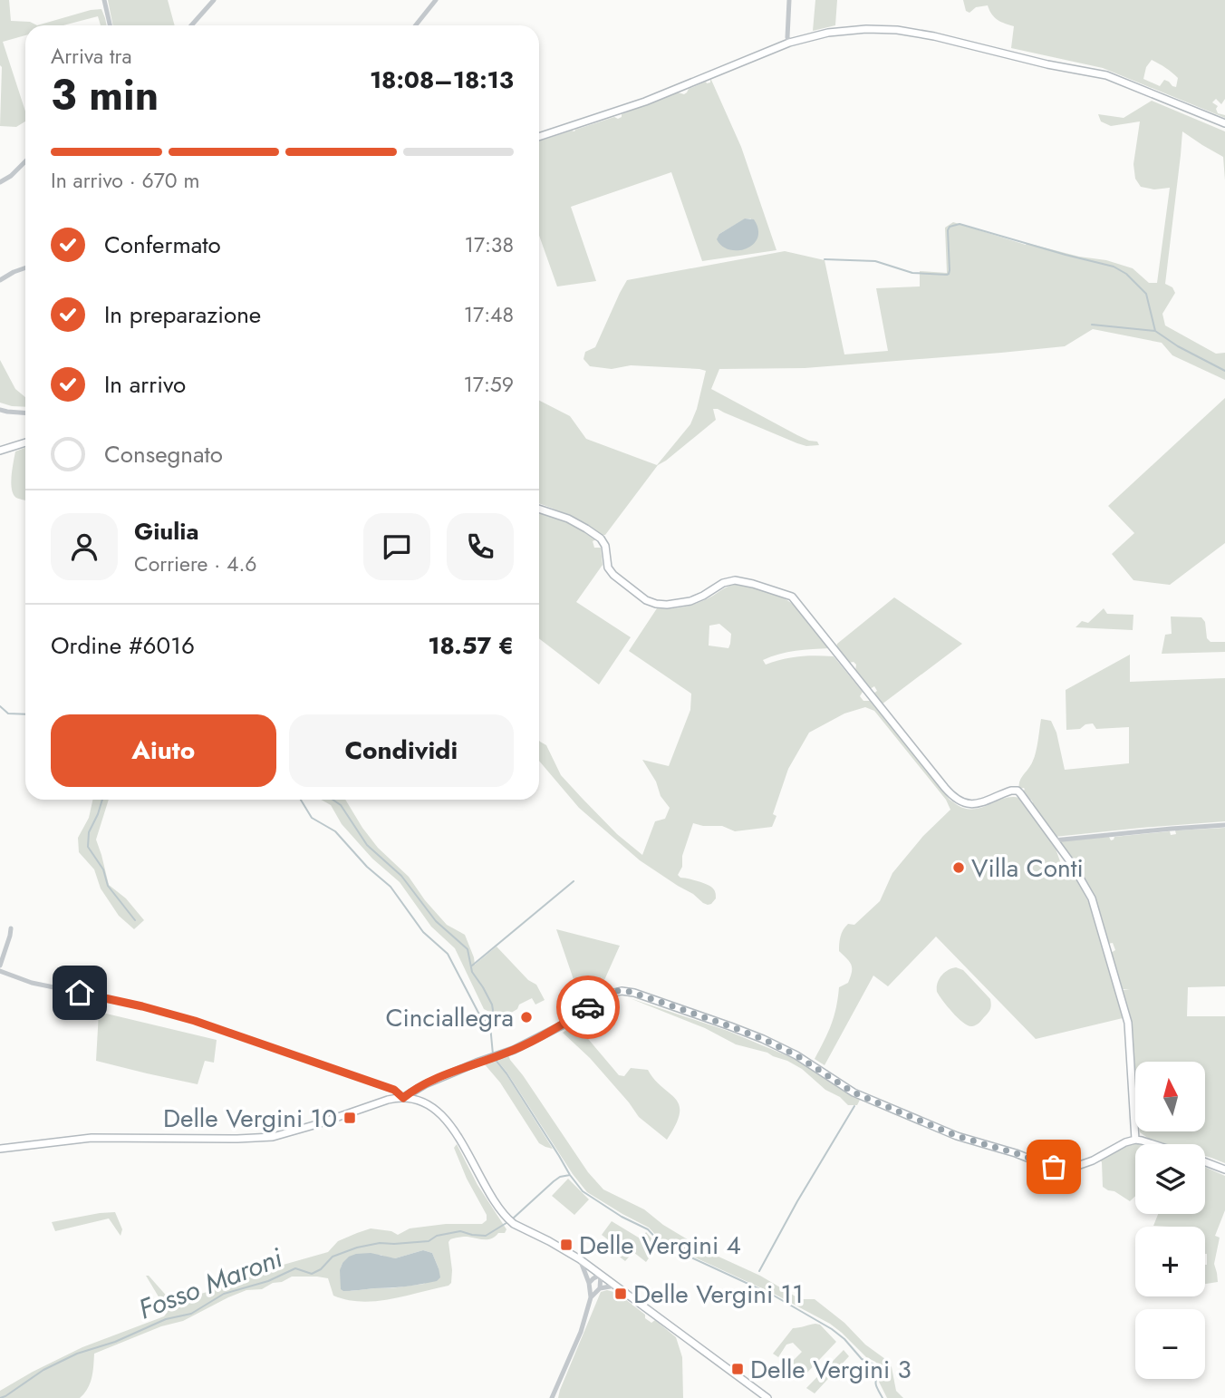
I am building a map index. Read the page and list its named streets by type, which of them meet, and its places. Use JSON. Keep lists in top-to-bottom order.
{
  "water": ["Fosso Maroni"],
  "places": {
    "other": ["Villa Conti", "Cinciallegra"],
    "transit": [
      "Delle Vergini 10",
      "Delle Vergini 4",
      "Delle Vergini 11",
      "Delle Vergini 3"
    ]
  },
  "north": "top",
  "page": {
    "heading": ["3 min", "Arriva tra", "18:08–18:13"],
    "panel": [
      "Giulia",
      "Corriere · 4.6",
      "Ordine #6016",
      "18.57 €"
    ],
    "bar": "In arrivo · 670 m",
    "list": [
      ["Confermato", "17:38"],
      ["In preparazione", "17:48"],
      ["In arrivo", "17:59"],
      "Consegnato"
    ],
    "buttons": ["Aiuto", "Condividi"],
    "map_buttons": ["+", "−"]
  }
}
